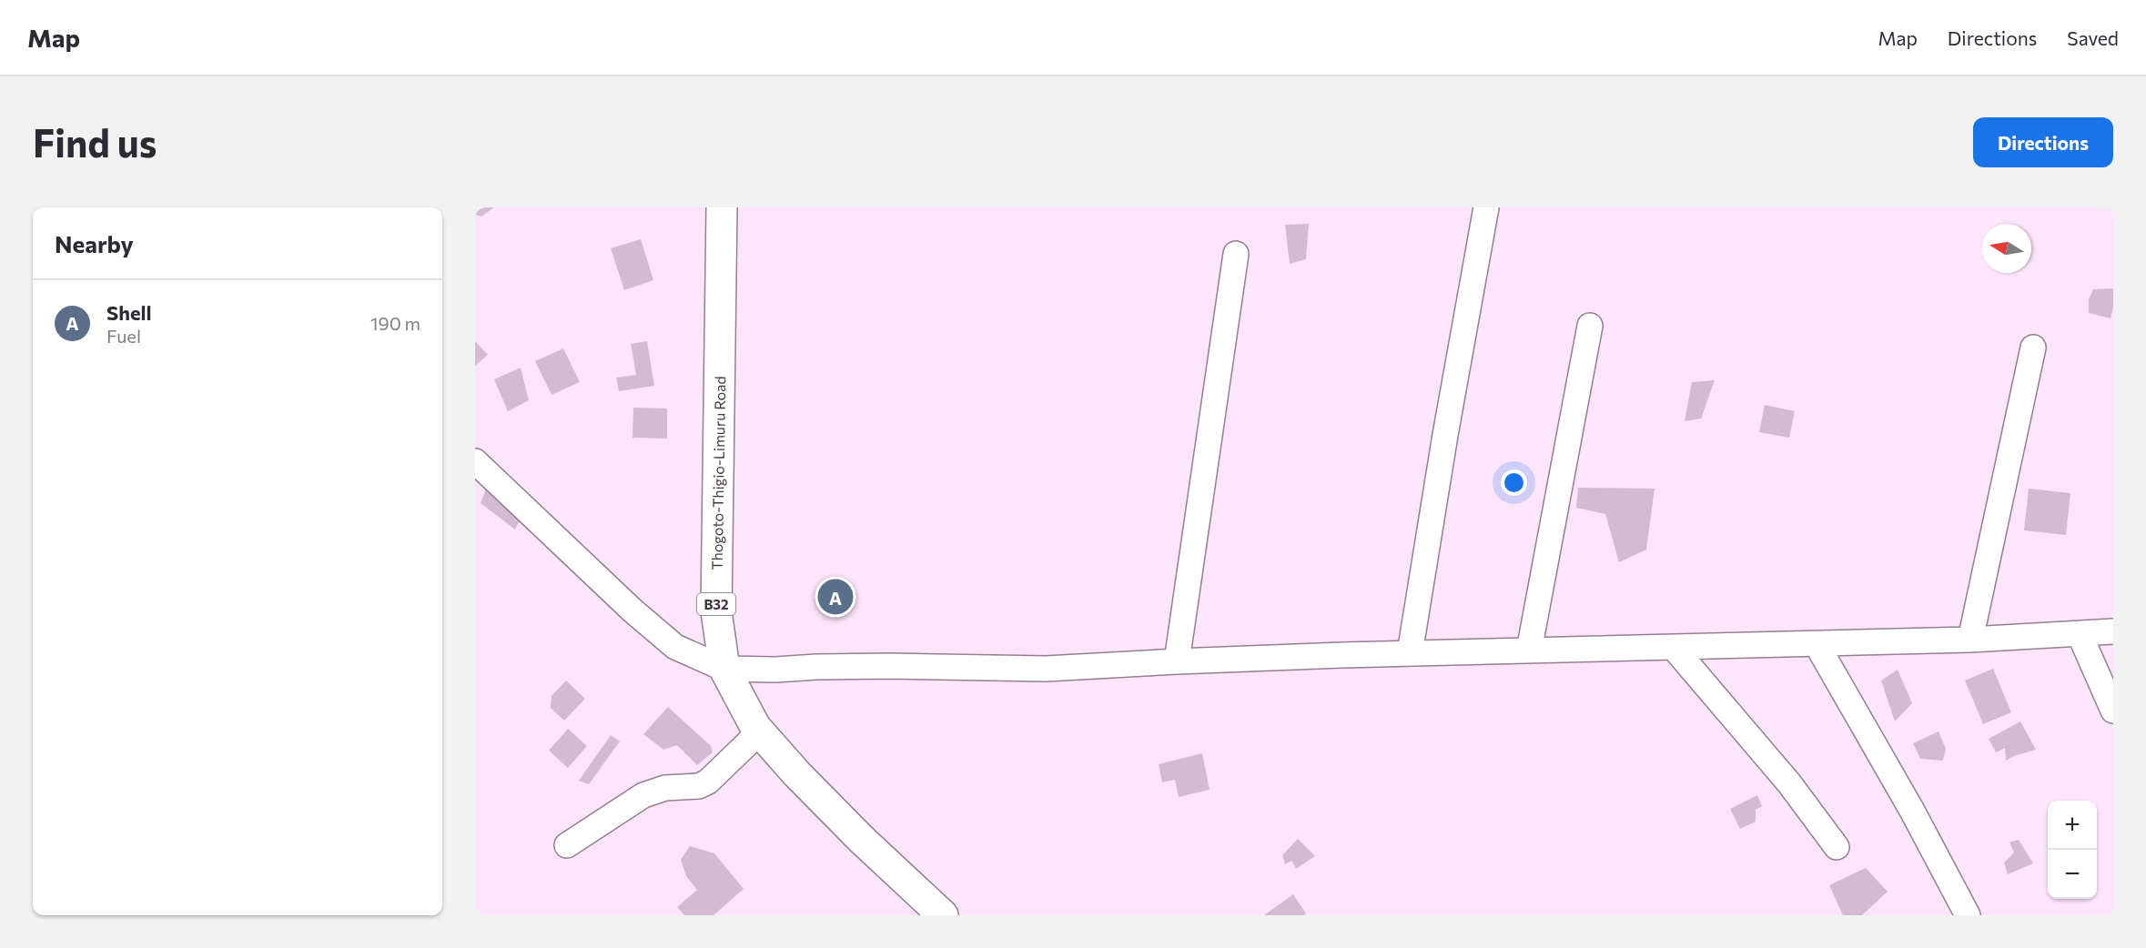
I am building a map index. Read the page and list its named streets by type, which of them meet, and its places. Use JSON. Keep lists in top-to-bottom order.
{
  "streets": {
    "highway": ["Thogoto-Thigio-Limuru Road", "B32"]
  },
  "north": "left",
  "page": {
    "header": "Map",
    "nav": ["Map", "Directions", "Saved"],
    "buttons": "Directions",
    "title": "Find us",
    "heading": "Nearby",
    "list": [
      {
        "mark": "A",
        "name": "Shell",
        "note": "Fuel",
        "value": "190 m"
      }
    ],
    "pins": "A",
    "map_buttons": ["+", "−"]
  }
}
